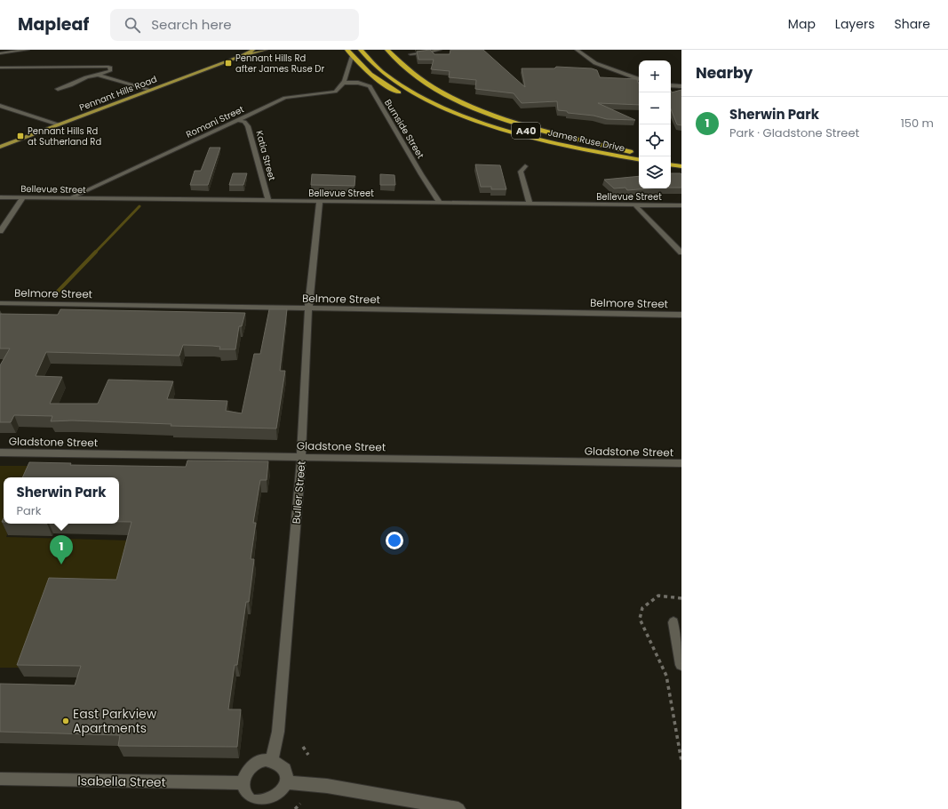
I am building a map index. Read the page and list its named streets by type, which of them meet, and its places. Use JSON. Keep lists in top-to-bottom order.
{
  "streets": {
    "highway": ["A40", "James Ruse Drive"],
    "main road": ["Pennant Hills Road"],
    "street": [
      "Romani Street",
      "Burnside Street",
      "Katia Street",
      "Bellevue Street",
      "Belmore Street",
      "Gladstone Street",
      "Buller Street",
      "Isabella Street"
    ]
  },
  "crossings": [
    ["Romani Street", "Burnside Street"],
    ["Romani Street", "Katia Street"],
    ["Romani Street", "Bellevue Street"],
    ["Burnside Street", "Bellevue Street"],
    ["Katia Street", "Bellevue Street"],
    ["Bellevue Street", "Buller Street"],
    ["Belmore Street", "Buller Street"],
    ["Gladstone Street", "Buller Street"],
    ["Buller Street", "Isabella Street"]
  ],
  "places": {
    "transit": ["Pennant Hills Rd after James Ruse Dr", "Pennant Hills Rd at Sutherland Rd"],
    "other": ["East Parkview Apartments"]
  },
  "page": {
    "header": "Mapleaf",
    "search": "Search here",
    "nav": ["Map", "Layers", "Share"],
    "heading": "Nearby",
    "map_buttons": ["+", "−"],
    "list": [
      {
        "mark": "1",
        "name": "Sherwin Park",
        "note": "Park · Gladstone Street",
        "value": "150 m"
      }
    ],
    "popup": ["Sherwin Park", "Park"],
    "pins": "1"
  }
}
